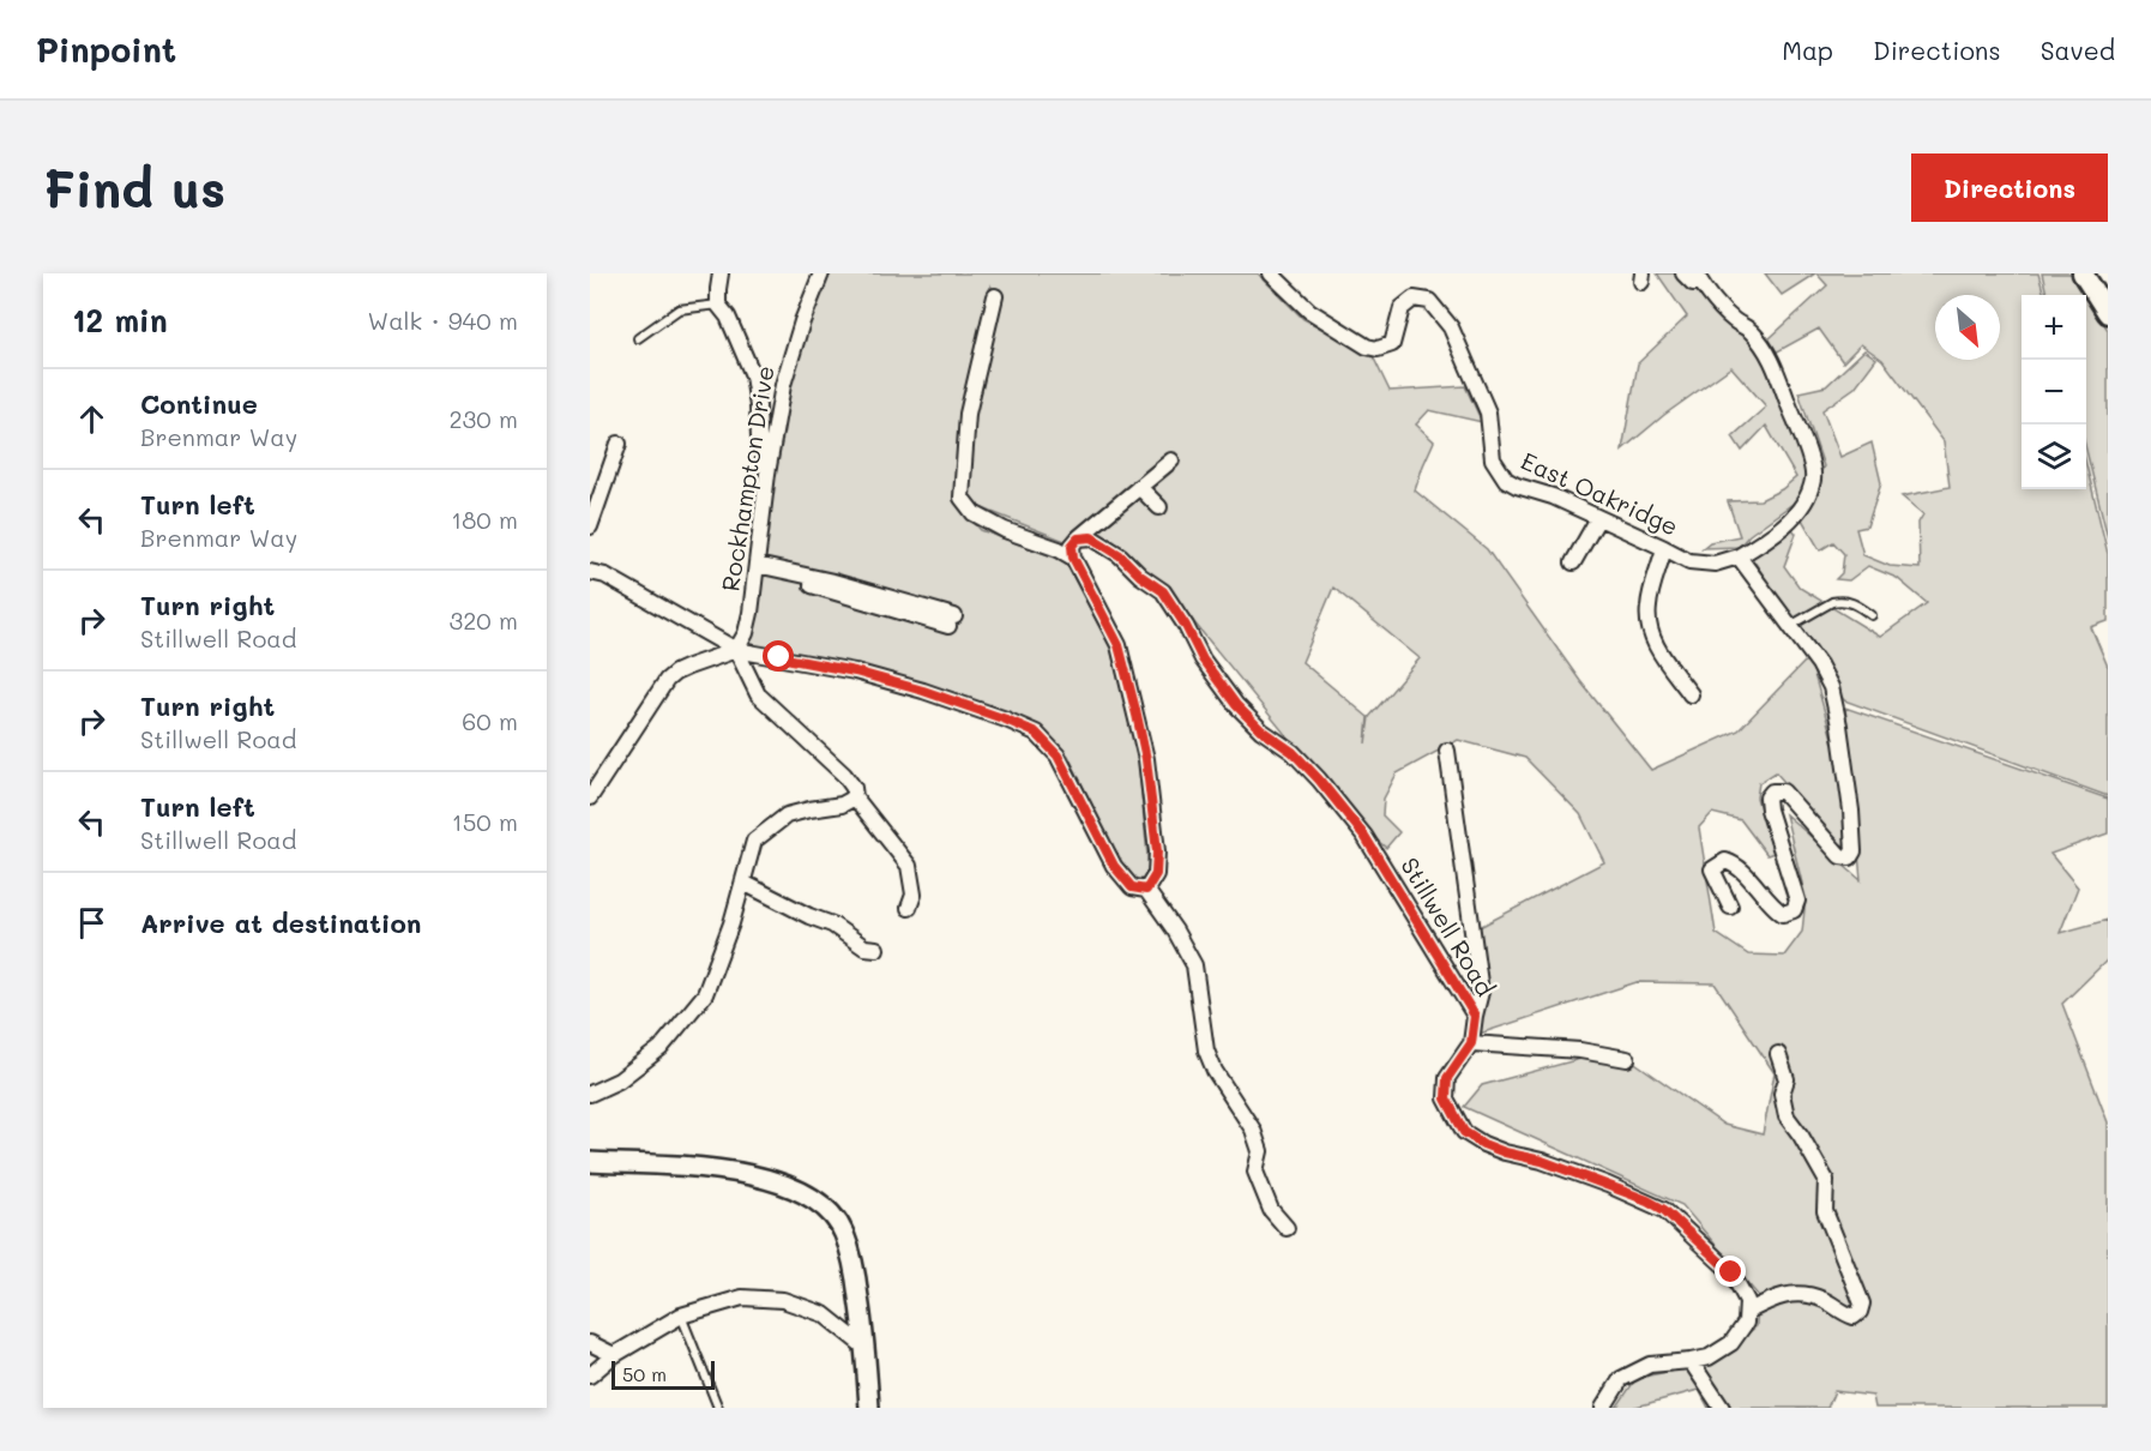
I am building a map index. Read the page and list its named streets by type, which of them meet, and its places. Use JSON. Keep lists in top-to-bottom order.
{
  "streets": {
    "street": ["Rockhampton Drive", "East Oakridge", "Stillwell Road"]
  },
  "scale_bar": "50 m",
  "north": "bottom right",
  "page": {
    "header": "Pinpoint",
    "nav": ["Map", "Directions", "Saved"],
    "buttons": "Directions",
    "title": "Find us",
    "heading": ["12 min", "Walk · 940 m"],
    "map_buttons": ["+", "−"],
    "list": [
      ["Continue", "Brenmar Way", "230 m"],
      ["Turn left", "Brenmar Way", "180 m"],
      ["Turn right", "Stillwell Road", "320 m"],
      ["Turn right", "Stillwell Road", "60 m"],
      ["Turn left", "Stillwell Road", "150 m"],
      "Arrive at destination"
    ],
    "scale": "50 m"
  }
}
